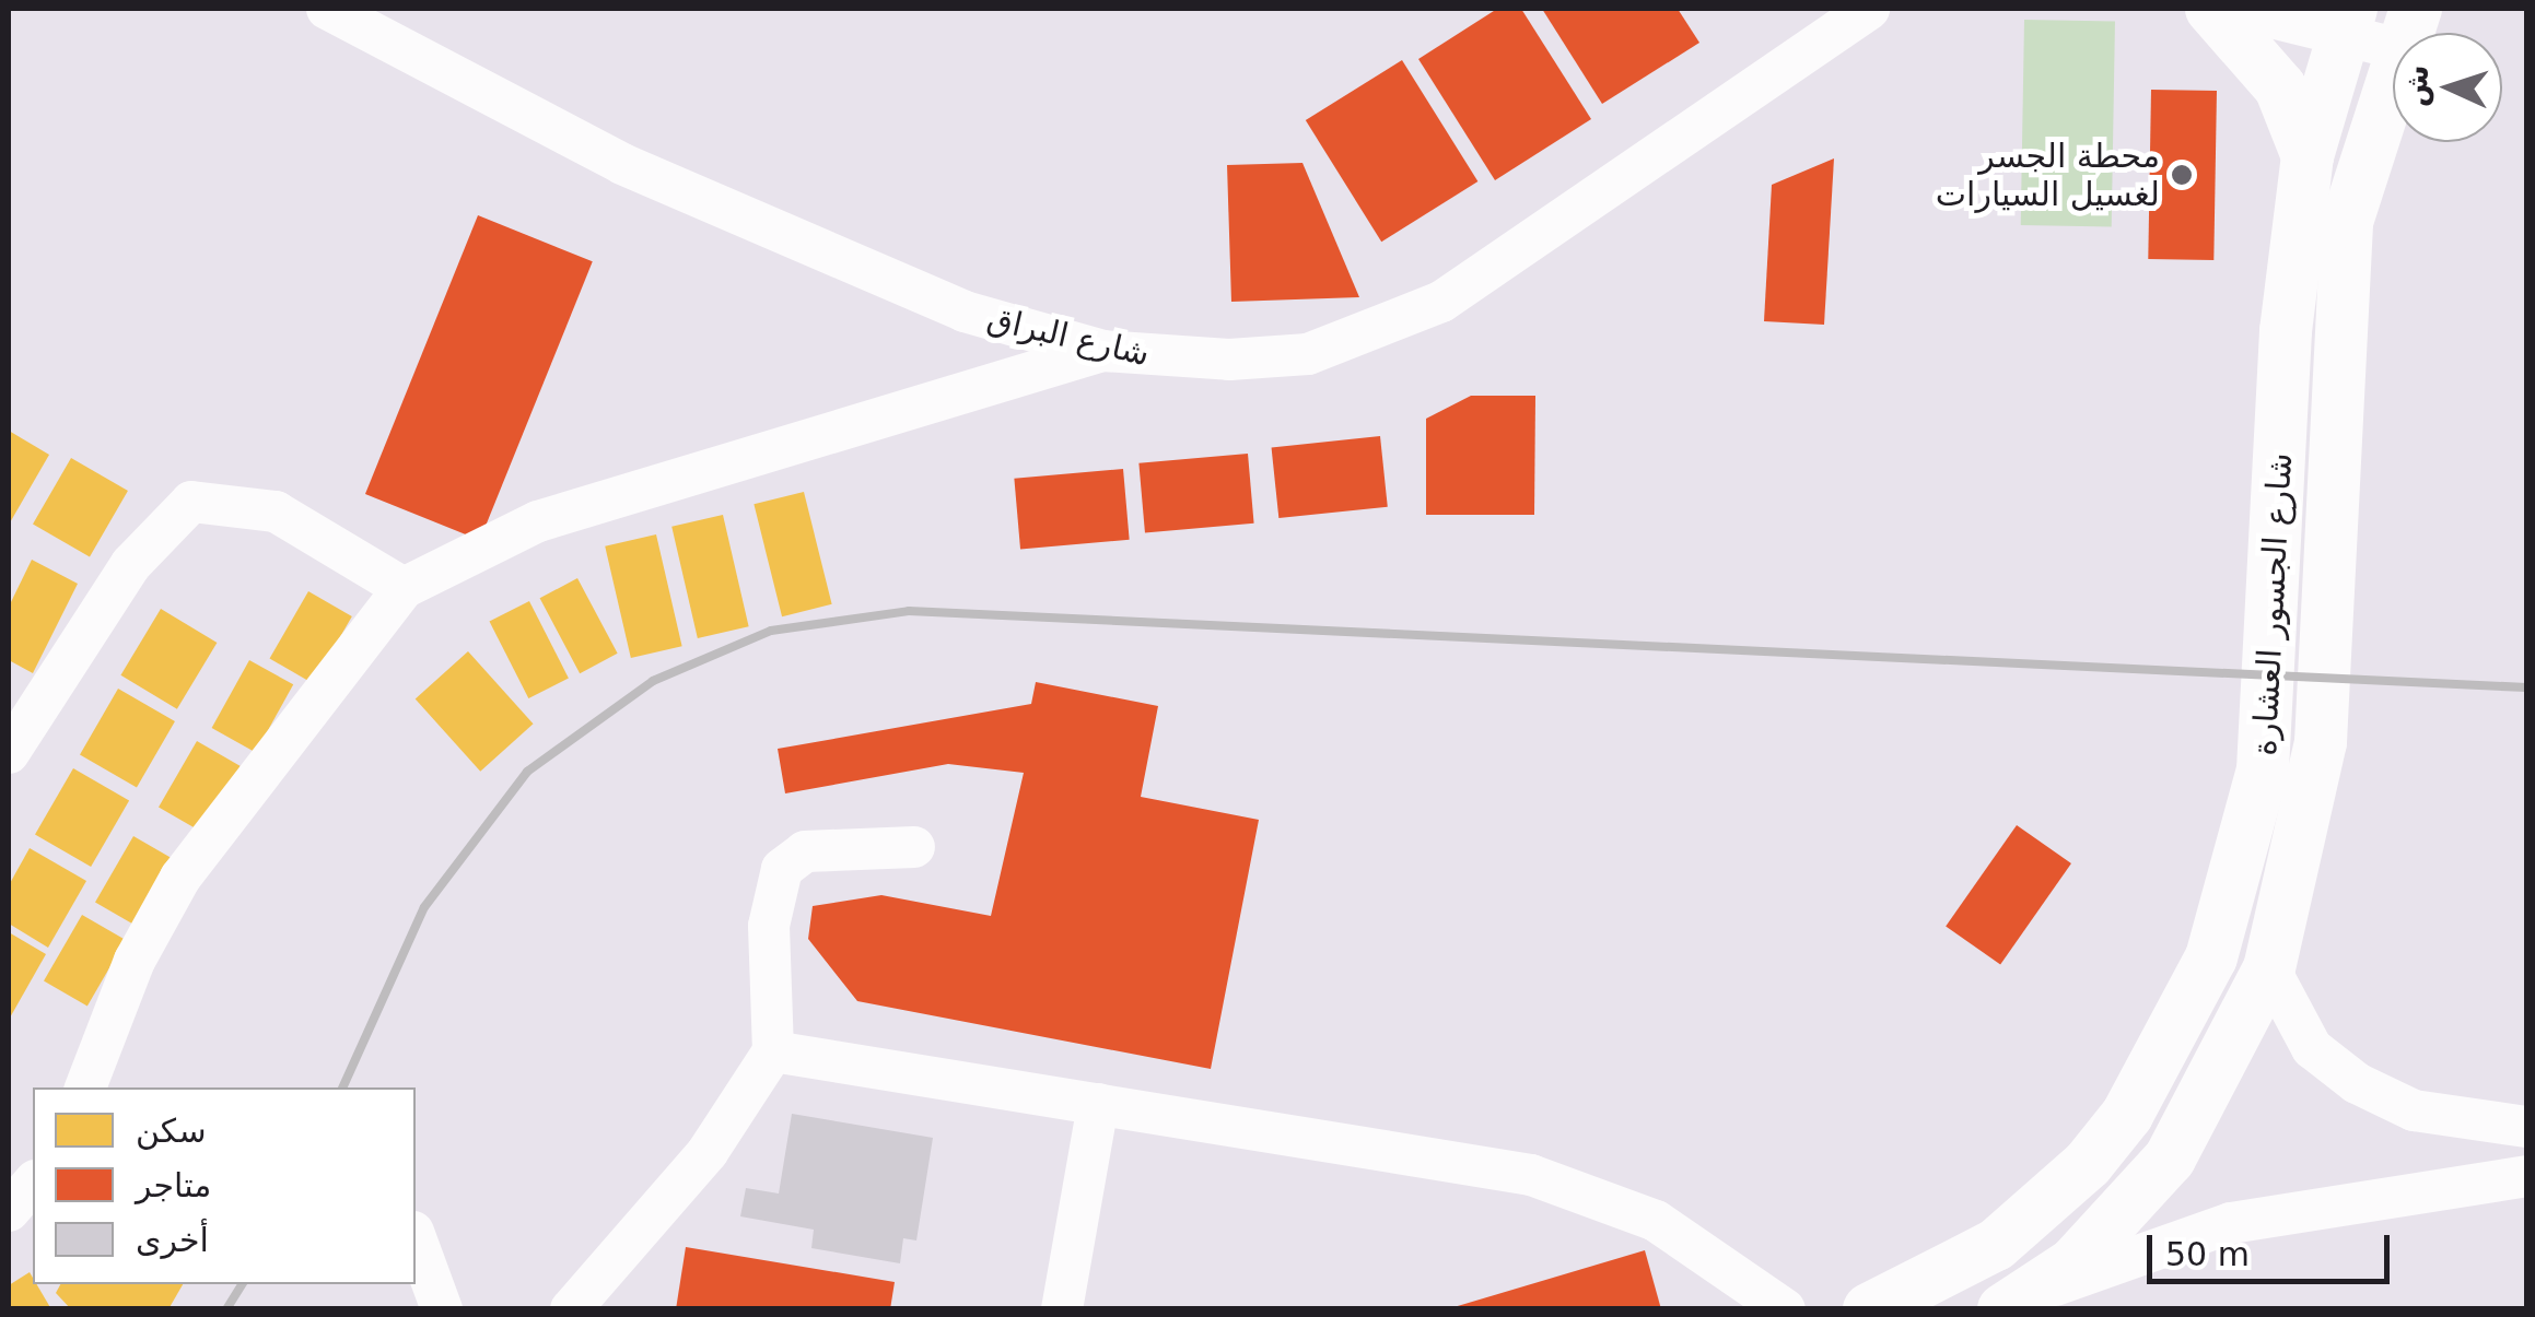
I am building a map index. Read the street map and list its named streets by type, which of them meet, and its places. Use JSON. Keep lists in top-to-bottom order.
{
  "streets": {
    "main road": ["شارع الجسور العشارة"],
    "street": ["شارع البراق"]
  },
  "places": ["محطة الجسر لغسيل السيارات"],
  "legend": ["سكن", "متاجر", "أخرى"],
  "scale_bar": "50 m",
  "north": "left"
}
